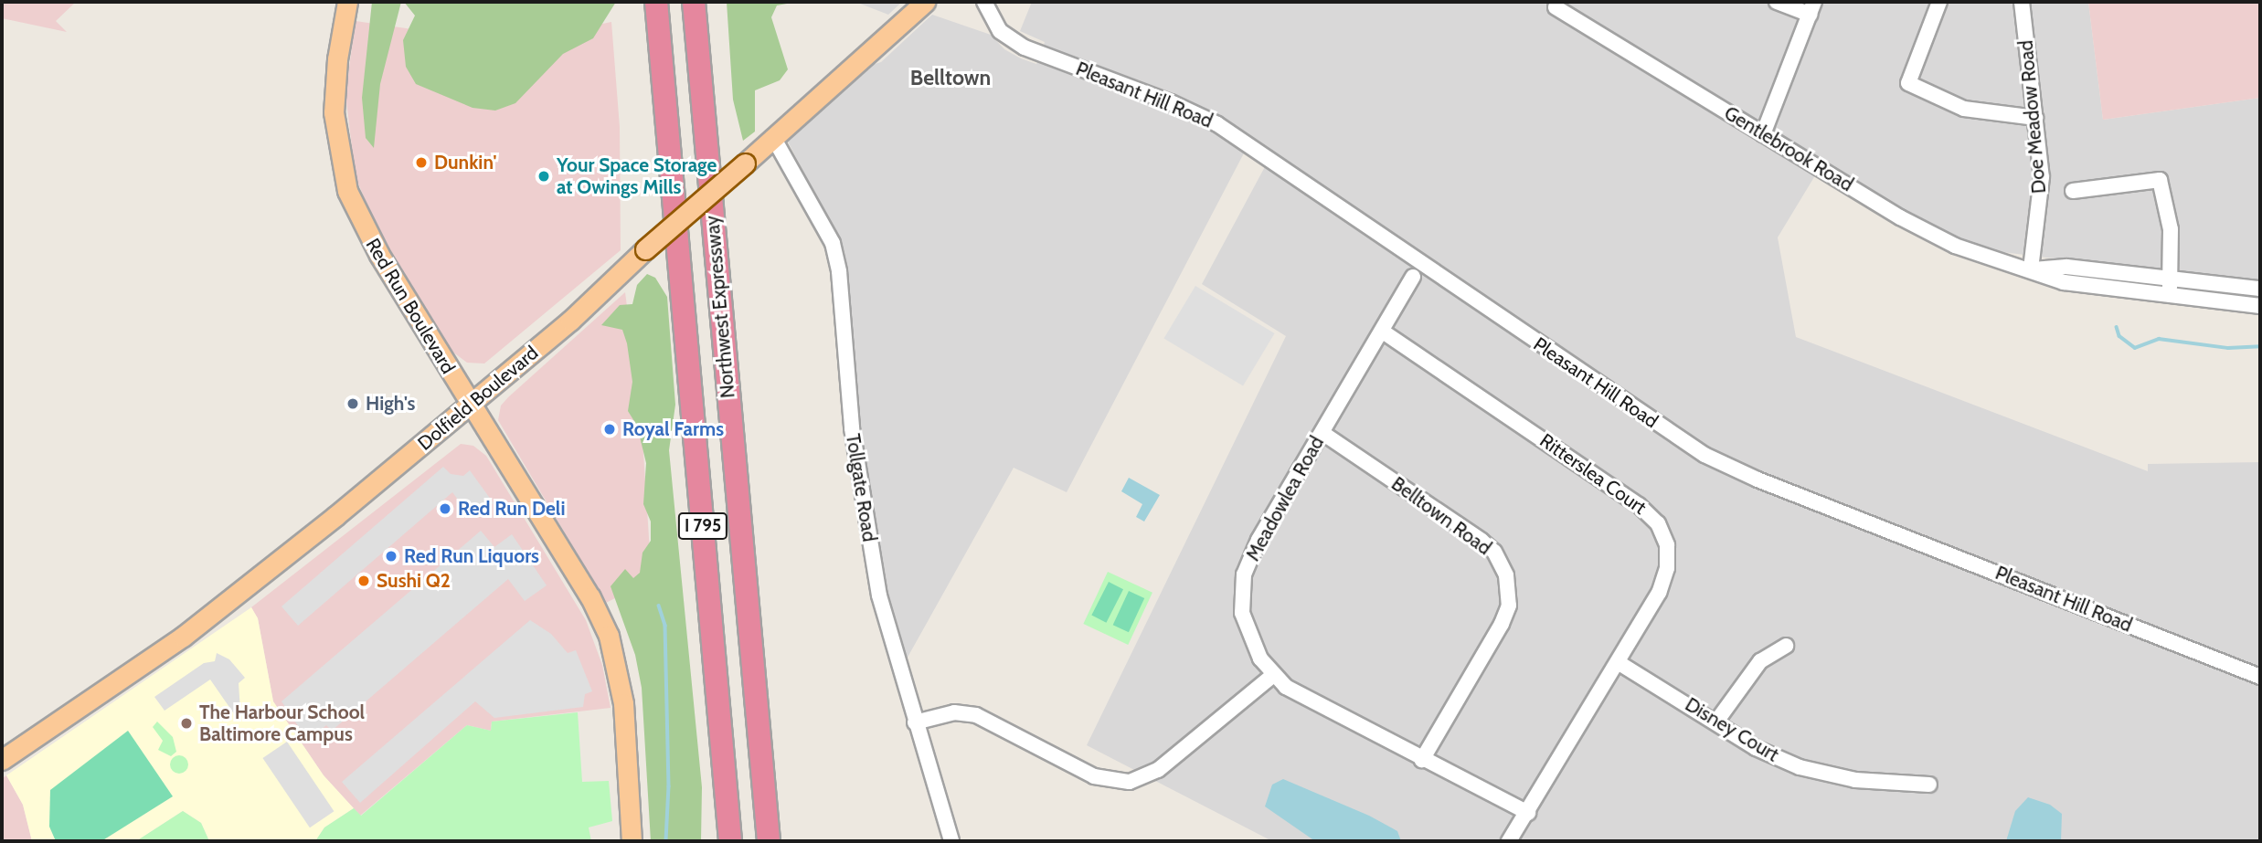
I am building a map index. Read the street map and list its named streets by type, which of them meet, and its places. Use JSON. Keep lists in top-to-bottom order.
{
  "streets": {
    "highway": ["Northwest Expressway", "I 795"],
    "main road": ["Red Run Boulevard", "Dolfield Boulevard"],
    "street": [
      "Pleasant Hill Road",
      "Doe Meadow Road",
      "Gentlebrook Road",
      "Ritterslea Court",
      "Tollgate Road",
      "Meadowlea Road",
      "Belltown Road",
      "Disney Court"
    ]
  },
  "crossings": [
    ["Doe Meadow Road", "Gentlebrook Road"],
    ["Red Run Boulevard", "Dolfield Boulevard"],
    ["Dolfield Boulevard", "Tollgate Road"],
    ["Ritterslea Court", "Meadowlea Road"],
    ["Ritterslea Court", "Disney Court"],
    ["Meadowlea Road", "Belltown Road"]
  ],
  "districts": ["Belltown"],
  "places": [
    "Dunkin'",
    "Your Space Storage at Owings Mills",
    "High's",
    "Royal Farms",
    "Red Run Deli",
    "Red Run Liquors",
    "Sushi Q2",
    "The Harbour School Baltimore Campus"
  ]
}
